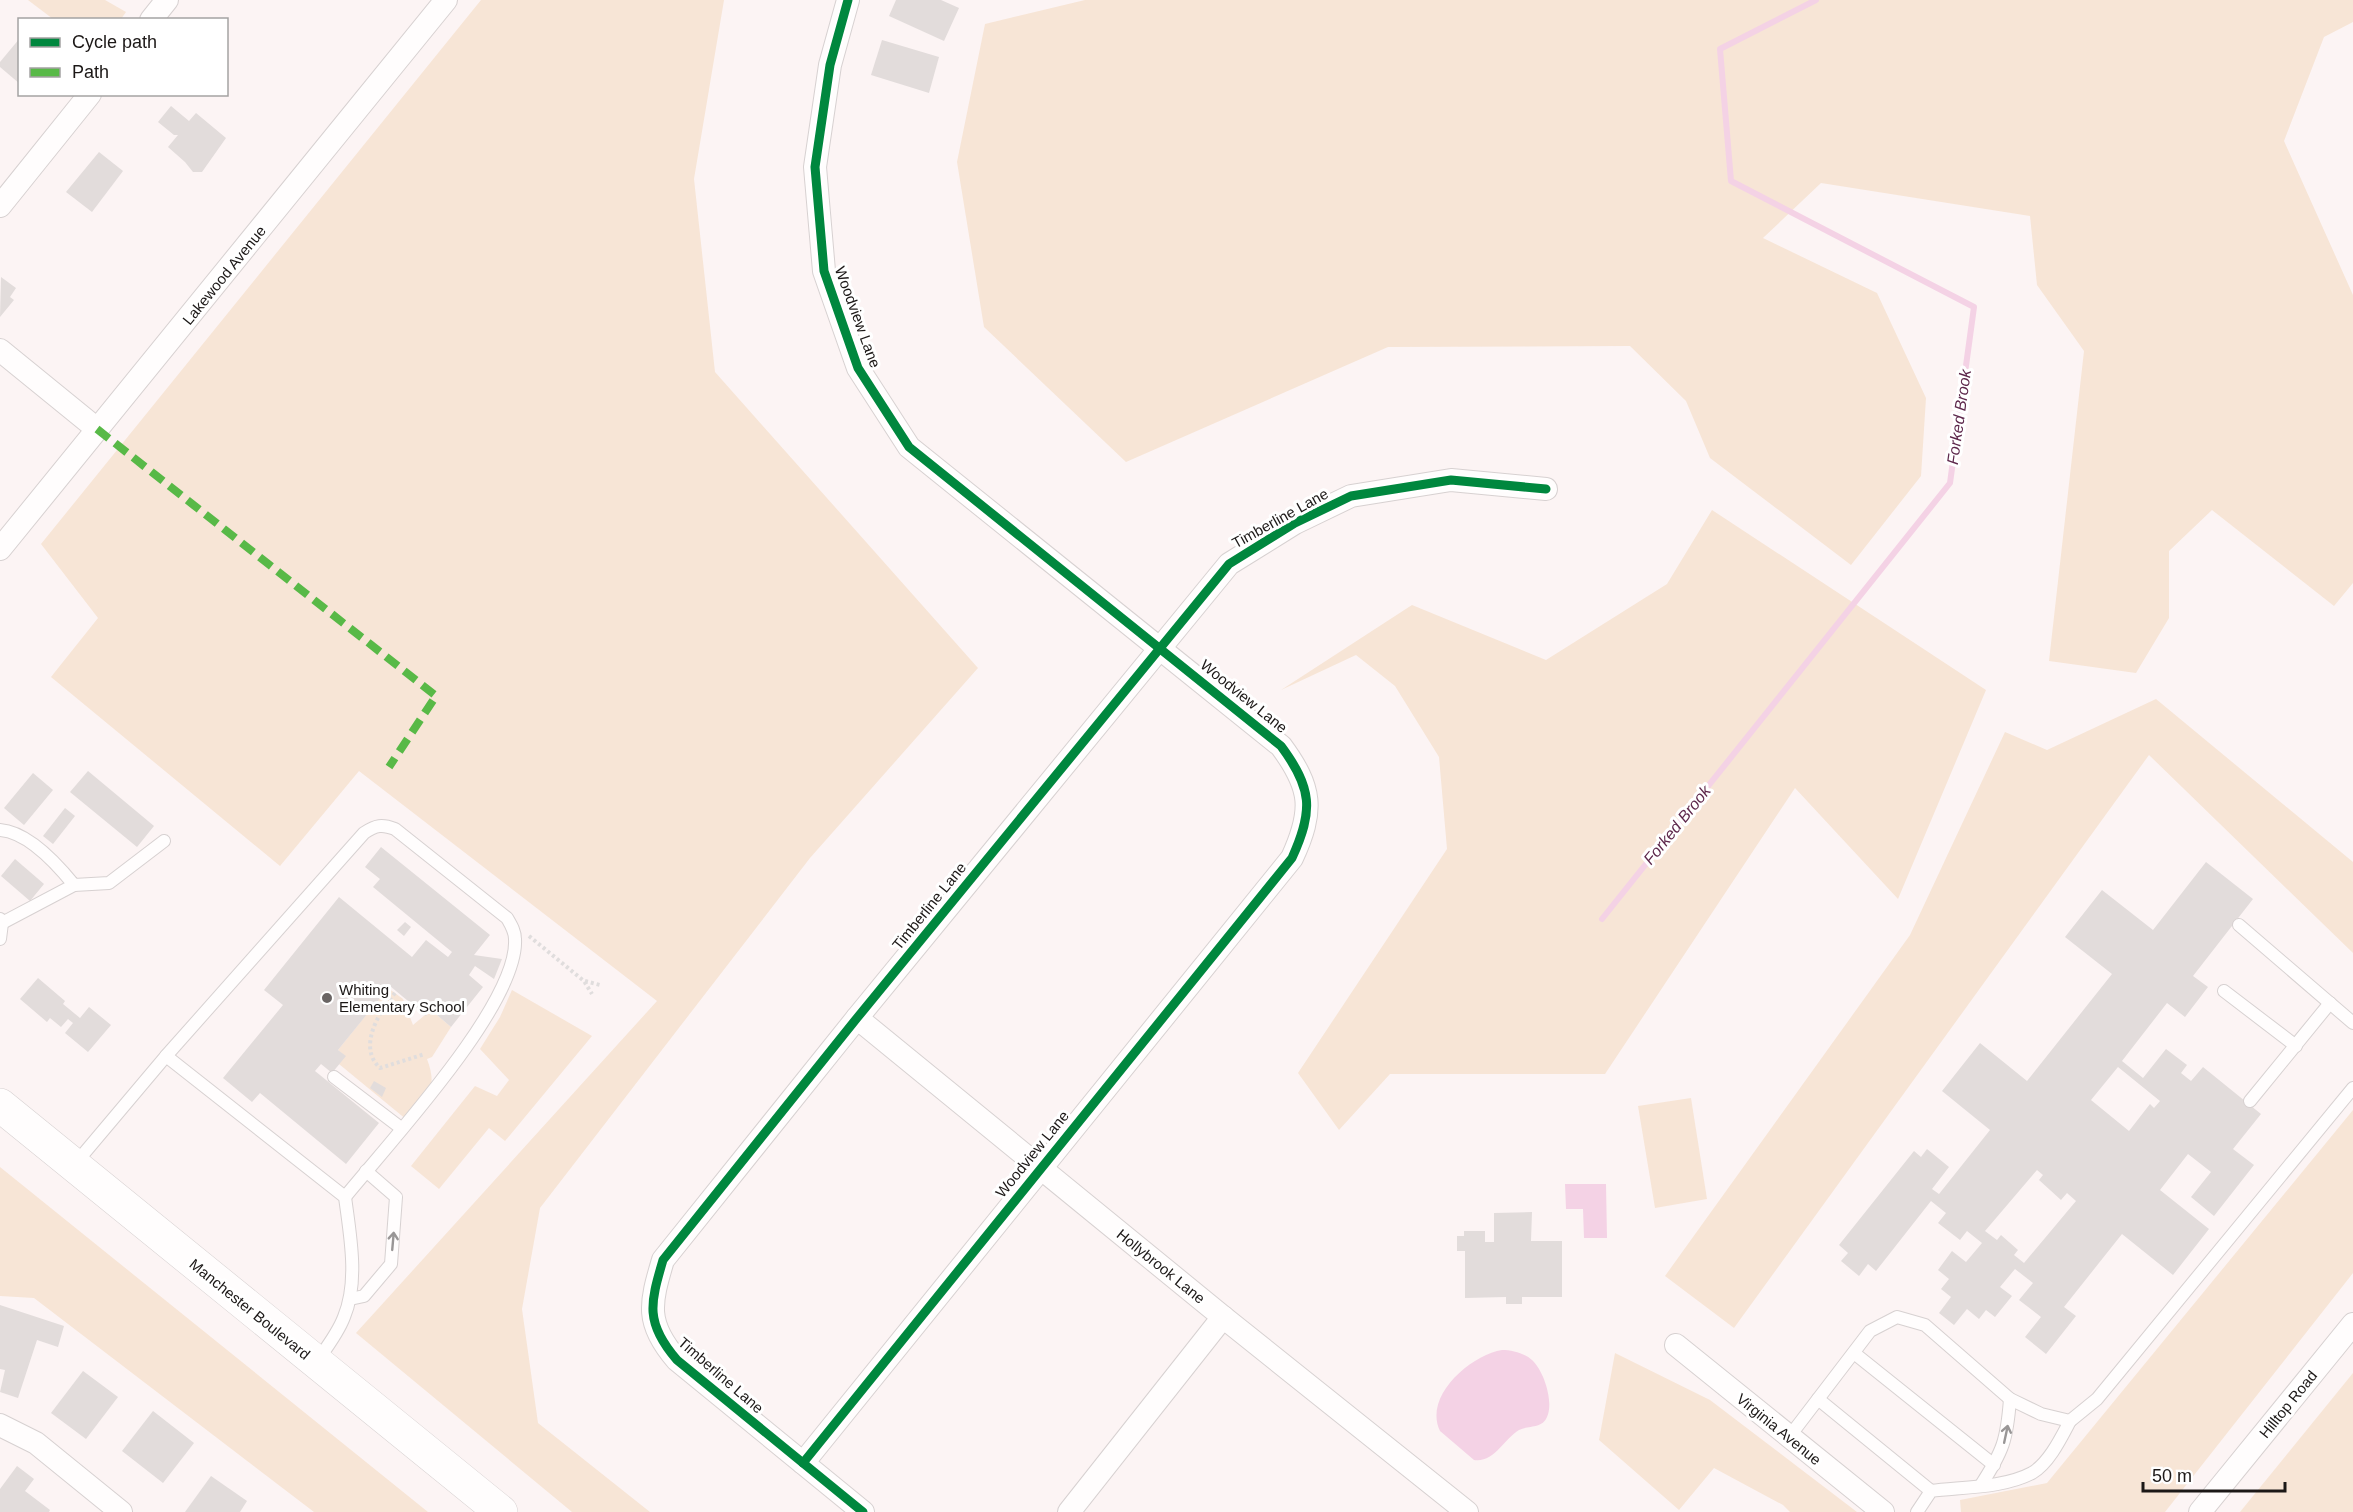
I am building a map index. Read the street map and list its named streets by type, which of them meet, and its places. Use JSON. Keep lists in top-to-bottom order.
{
  "streets": {
    "street": [
      "Lakewood Avenue",
      "Woodview Lane",
      "Timberline Lane",
      "Hollybrook Lane",
      "Manchester Boulevard",
      "Hilltop Road",
      "Virginia Avenue"
    ]
  },
  "crossings": [
    ["Woodview Lane", "Timberline Lane"],
    ["Woodview Lane", "Hollybrook Lane"],
    ["Timberline Lane", "Hollybrook Lane"]
  ],
  "water": ["Forked Brook"],
  "places": ["Whiting Elementary School"],
  "legend": ["Cycle path", "Path"],
  "scale_bar": "50 m"
}
